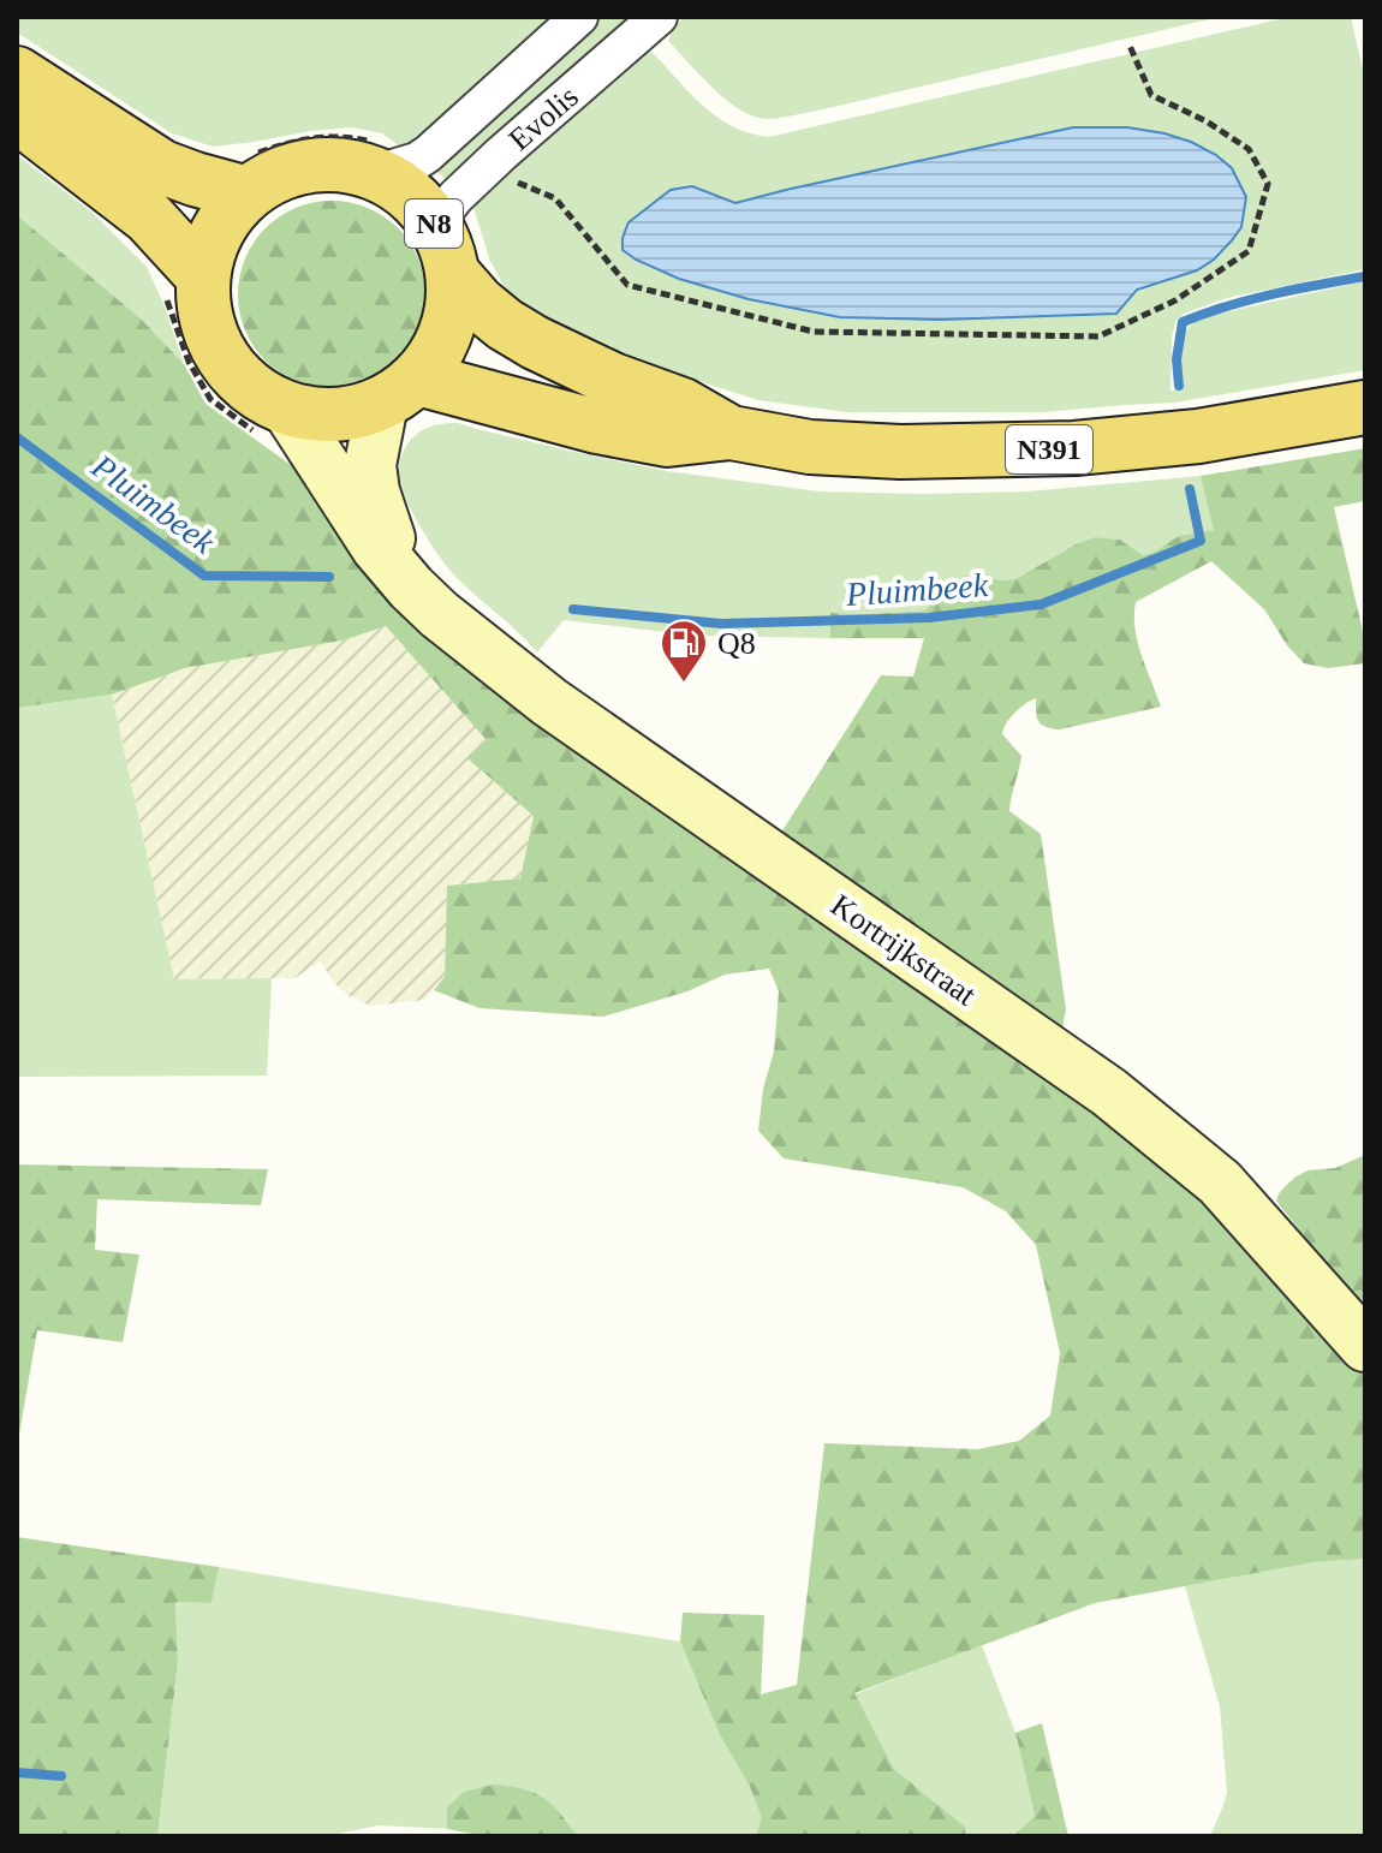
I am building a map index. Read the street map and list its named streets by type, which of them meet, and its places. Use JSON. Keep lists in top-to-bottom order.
{
  "streets": {
    "main road": ["N8", "N391", "Kortrijkstraat"],
    "street": ["Evolis"]
  },
  "crossings": [
    ["Evolis", "N8"],
    ["Evolis", "N391"],
    ["Evolis", "Kortrijkstraat"],
    ["N8", "N391"],
    ["N8", "Kortrijkstraat"],
    ["N391", "Kortrijkstraat"]
  ],
  "water": ["Pluimbeek"],
  "places": {
    "fuel station": ["Q8"]
  }
}
